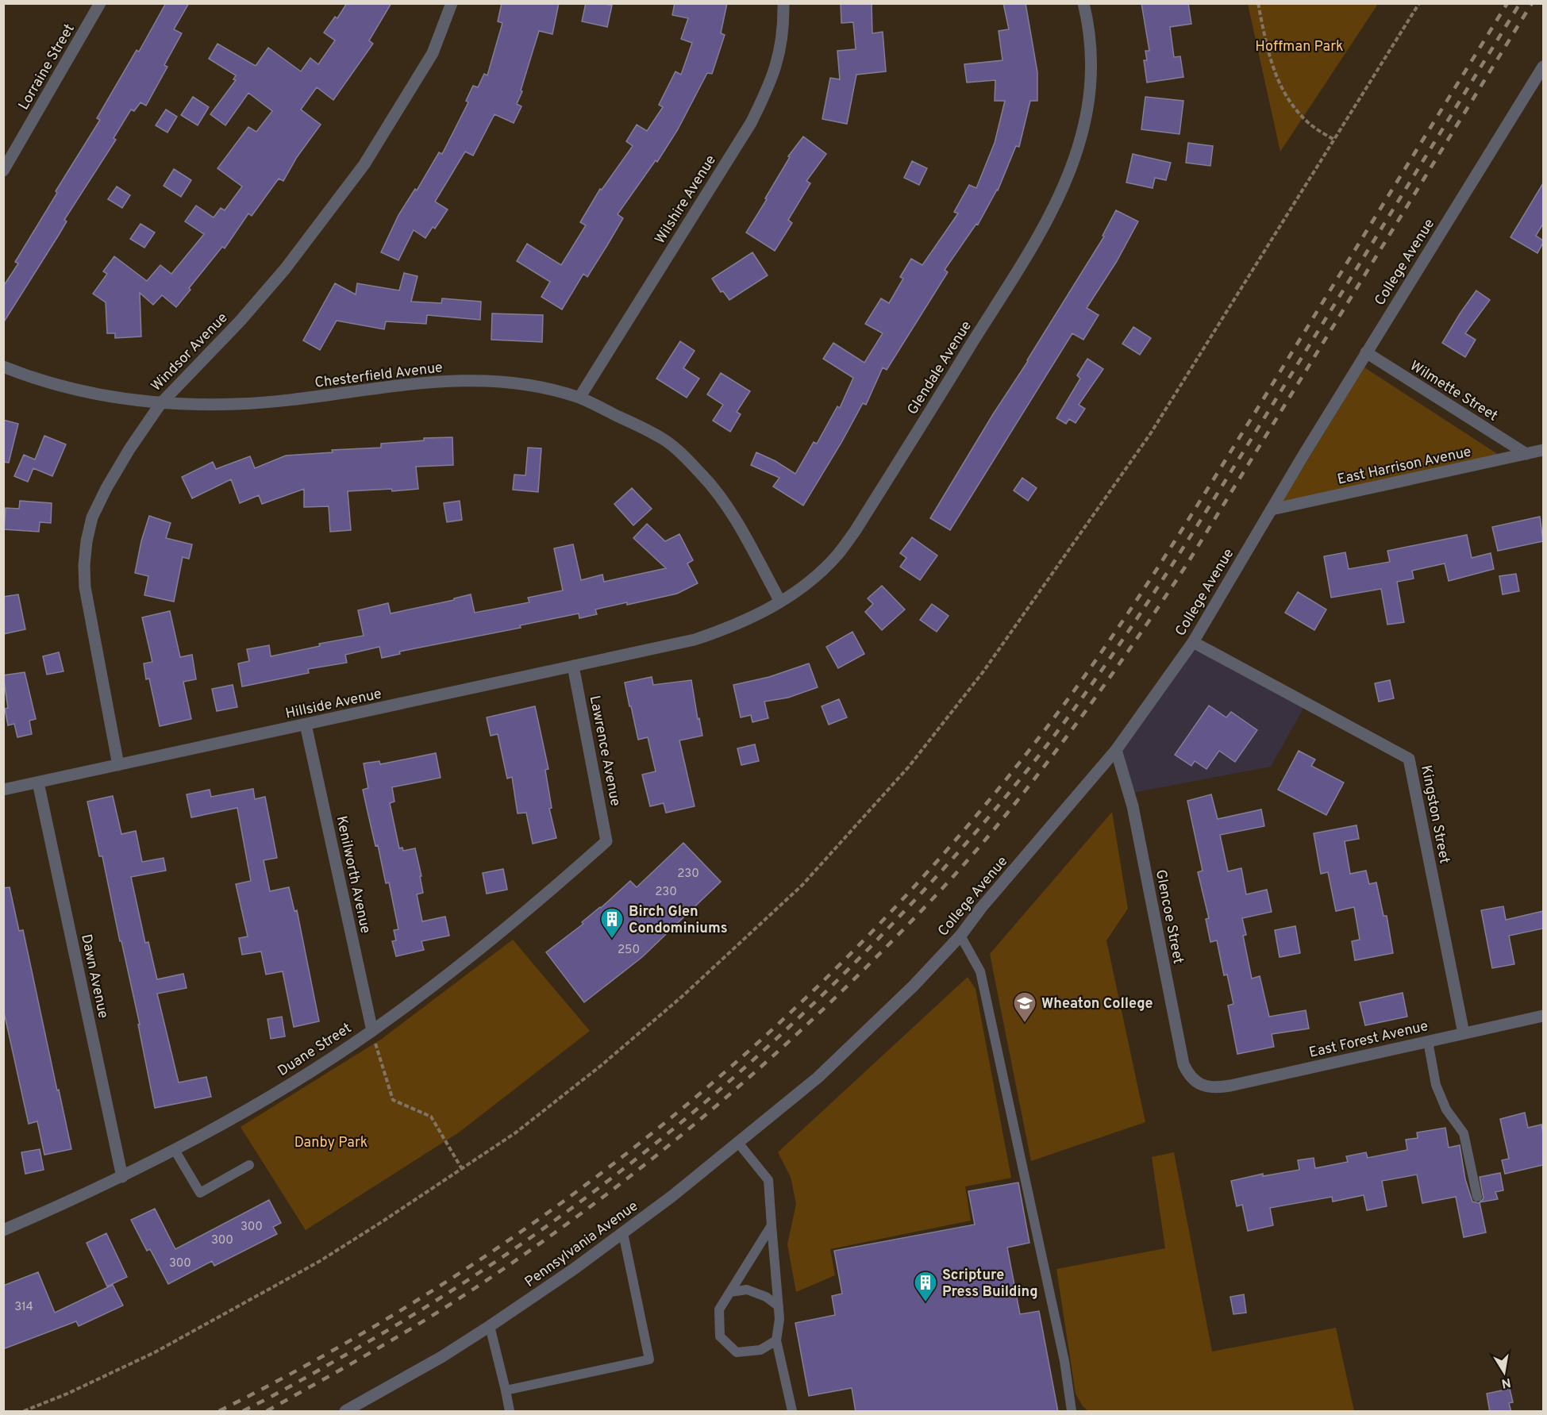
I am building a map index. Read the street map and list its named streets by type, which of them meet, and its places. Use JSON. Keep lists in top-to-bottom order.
{
  "streets": {
    "street": [
      "Lorraine Street",
      "Wilshire Avenue",
      "College Avenue",
      "Windsor Avenue",
      "Glendale Avenue",
      "Chesterfield Avenue",
      "Wilmette Street",
      "East Harrison Avenue",
      "Hillside Avenue",
      "Lawrence Avenue",
      "Kingston Street",
      "Kenilworth Avenue",
      "Glencoe Street",
      "Dawn Avenue",
      "East Forest Avenue",
      "Duane Street",
      "Pennsylvania Avenue"
    ]
  },
  "crossings": [
    ["Wilshire Avenue", "Chesterfield Avenue"],
    ["College Avenue", "Wilmette Street"],
    ["College Avenue", "East Harrison Avenue"],
    ["College Avenue", "Kingston Street"],
    ["College Avenue", "Glencoe Street"],
    ["College Avenue", "Pennsylvania Avenue"],
    ["Windsor Avenue", "Chesterfield Avenue"],
    ["Windsor Avenue", "Hillside Avenue"],
    ["Glendale Avenue", "Chesterfield Avenue"],
    ["Glendale Avenue", "Hillside Avenue"],
    ["Wilmette Street", "East Harrison Avenue"],
    ["Hillside Avenue", "Lawrence Avenue"],
    ["Hillside Avenue", "Kenilworth Avenue"],
    ["Hillside Avenue", "Dawn Avenue"],
    ["Lawrence Avenue", "Duane Street"],
    ["Kingston Street", "East Forest Avenue"],
    ["Kenilworth Avenue", "Duane Street"],
    ["Glencoe Street", "East Forest Avenue"],
    ["Dawn Avenue", "Duane Street"]
  ],
  "parks": ["Hoffman Park", "Danby Park"],
  "places": {
    "building": ["Birch Glen Condominiums", "Scripture Press Building"],
    "school or university": ["Wheaton College"]
  },
  "house_numbers": [
    "230",
    "230",
    "250",
    "300",
    "300",
    "300",
    "314"
  ],
  "north": "bottom"
}
